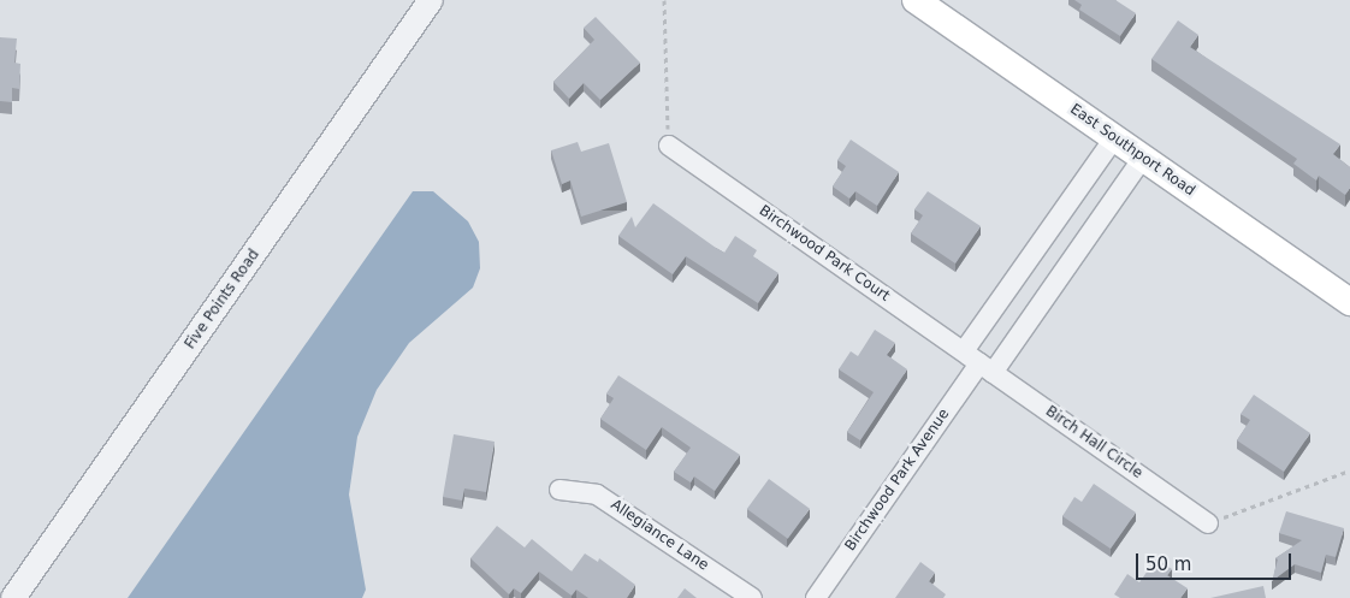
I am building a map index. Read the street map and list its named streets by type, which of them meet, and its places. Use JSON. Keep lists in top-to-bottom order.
{
  "streets": {
    "main road": ["East Southport Road"],
    "street": [
      "Birchwood Park Court",
      "Five Points Road",
      "Birch Hall Circle",
      "Birchwood Park Avenue",
      "Allegiance Lane"
    ]
  },
  "crossings": [
    ["East Southport Road", "Birchwood Park Avenue"],
    ["Birchwood Park Court", "Birch Hall Circle"],
    ["Birchwood Park Court", "Birchwood Park Avenue"],
    ["Birch Hall Circle", "Birchwood Park Avenue"]
  ],
  "scale_bar": "50 m"
}
